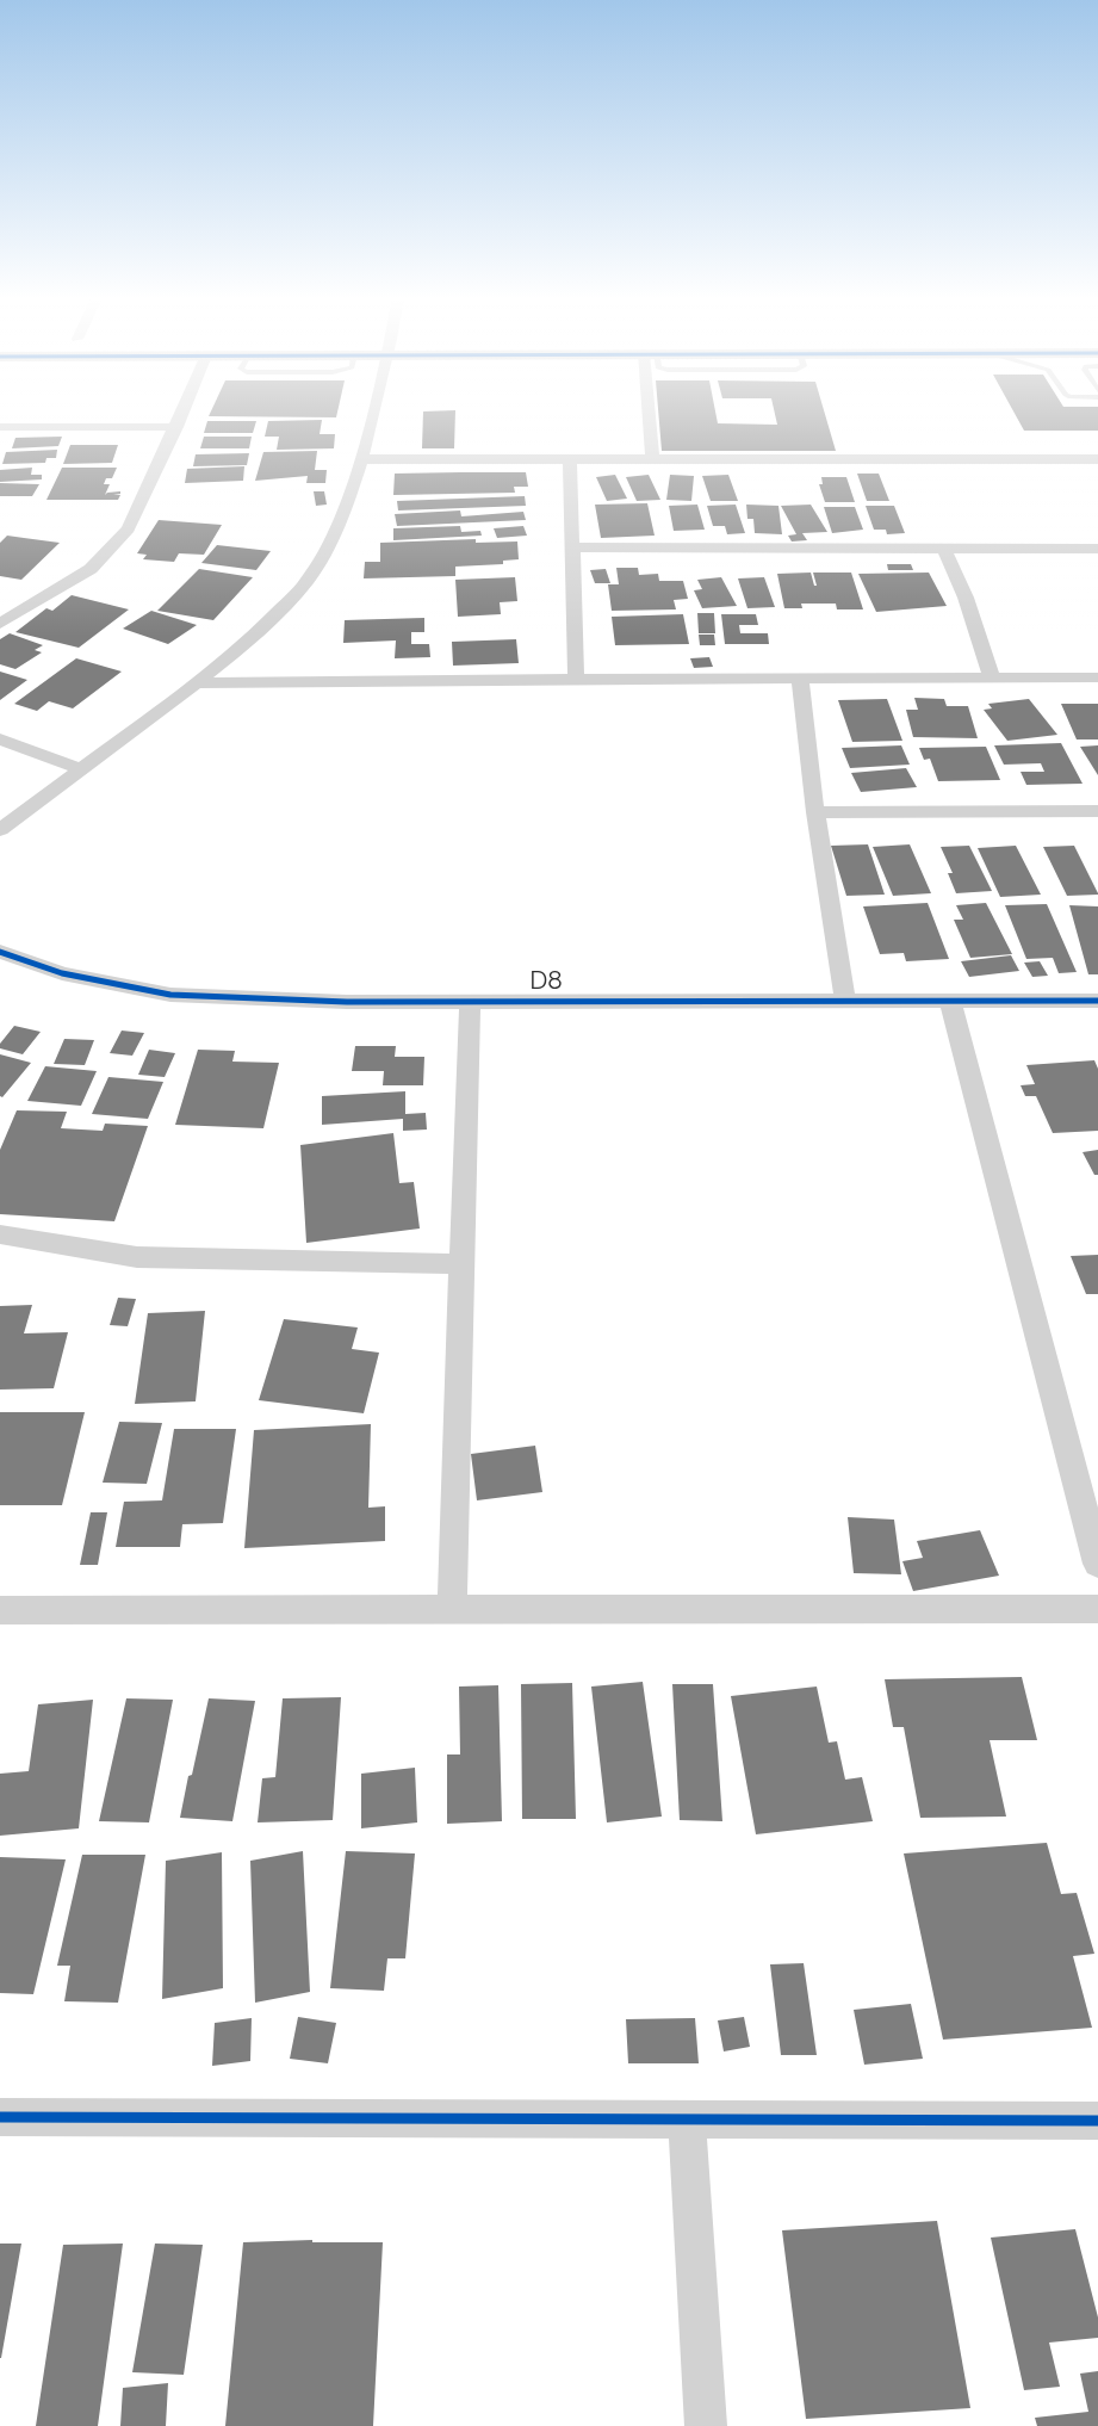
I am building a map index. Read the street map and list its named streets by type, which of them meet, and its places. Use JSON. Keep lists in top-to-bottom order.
{
  "streets": {
    "street": ["D8"]
  }
}
